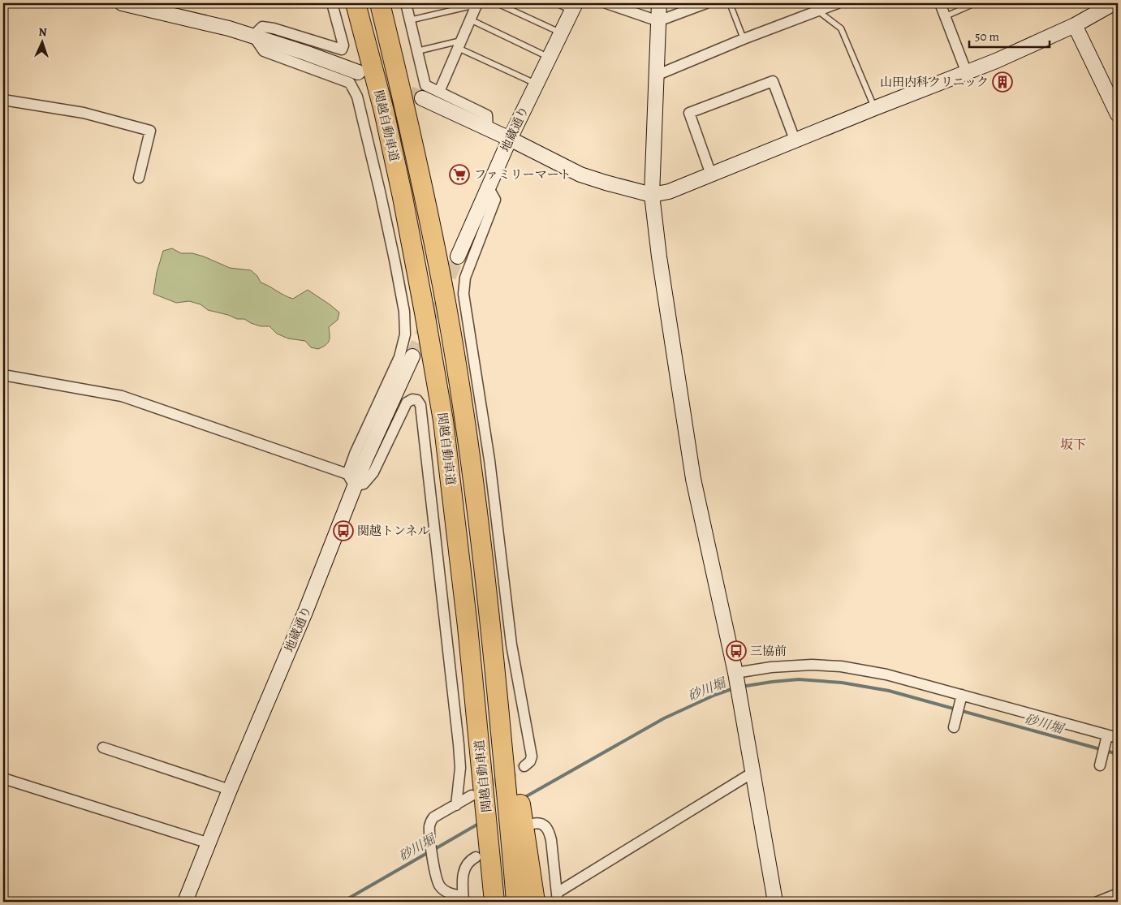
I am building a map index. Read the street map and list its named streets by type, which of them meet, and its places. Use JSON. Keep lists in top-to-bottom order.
{
  "streets": {
    "highway": ["関越自動車道"],
    "street": ["地蔵通り"]
  },
  "districts": ["坂下"],
  "water": ["砂川堀"],
  "places": {
    "building": ["山田内科クリニック"],
    "supermarket": ["ファミリーマート"],
    "bus stop": ["関越トンネル", "三協前"]
  },
  "scale_bar": "50 m",
  "north": "top"
}
